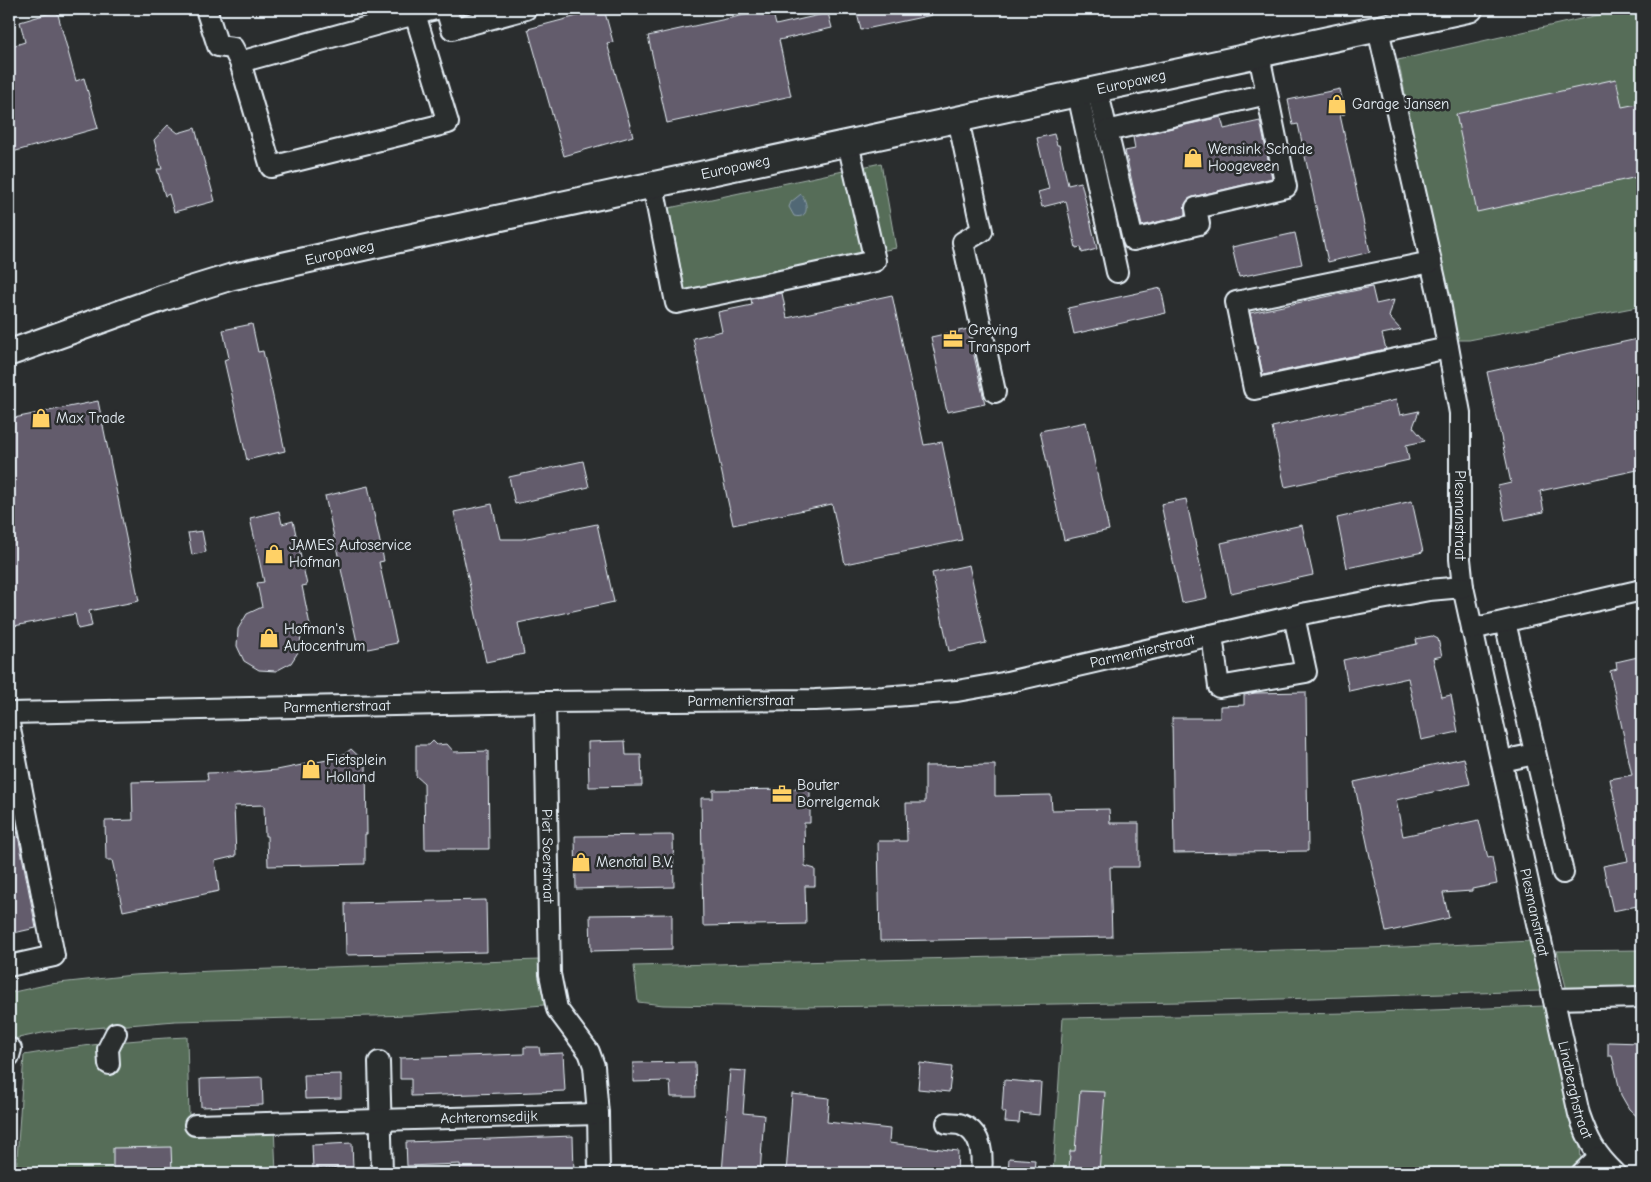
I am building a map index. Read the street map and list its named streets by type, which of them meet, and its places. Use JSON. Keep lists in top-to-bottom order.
{
  "streets": {
    "main road": ["Europaweg"],
    "street": [
      "Plesmanstraat",
      "Parmentierstraat",
      "Piet Soerstraat",
      "Lindberghstraat",
      "Achteromsedijk"
    ]
  },
  "crossings": [
    ["Europaweg", "Plesmanstraat"],
    ["Plesmanstraat", "Parmentierstraat"],
    ["Plesmanstraat", "Lindberghstraat"],
    ["Parmentierstraat", "Piet Soerstraat"],
    ["Piet Soerstraat", "Achteromsedijk"]
  ],
  "places": {
    "shop": [
      "Garage Jansen",
      "Wensink Schade Hoogeveen",
      "Max Trade",
      "JAMES Autoservice Hofman",
      "Hofman's Autocentrum",
      "Fietsplein Holland",
      "Menotal B.V."
    ],
    "office": ["Greving Transport", "Bouter Borrelgemak"]
  }
}
